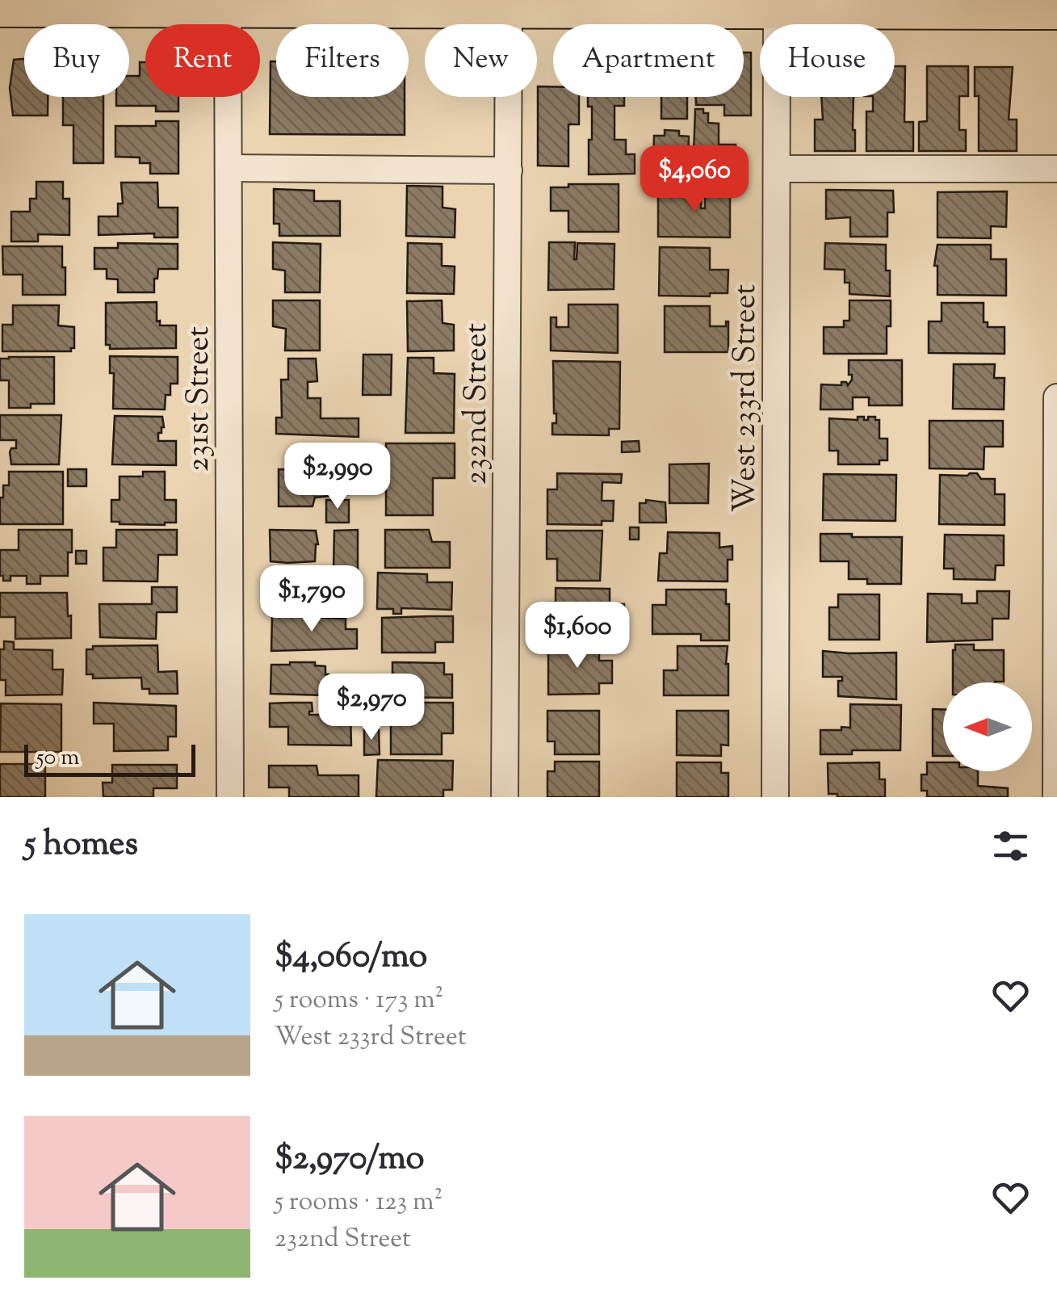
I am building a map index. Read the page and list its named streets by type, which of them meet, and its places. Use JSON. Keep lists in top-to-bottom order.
{
  "streets": {
    "street": ["West 233rd Street", "231st Street", "232nd Street"]
  },
  "scale_bar": "50 m",
  "north": "left",
  "page": {
    "chip": [
      "Buy",
      "Rent",
      "Filters",
      "New",
      "Apartment",
      "House"
    ],
    "price": [
      "$4,060",
      "$2,990",
      "$1,790",
      "$1,600",
      "$2,970"
    ],
    "scale": "50 m",
    "heading": "5 homes",
    "list": [
      {
        "name": "$4,060/mo",
        "note": "5 rooms · 173 m² · West 233rd Street"
      },
      {
        "name": "$2,970/mo",
        "note": "5 rooms · 123 m² · 232nd Street"
      }
    ]
  }
}
